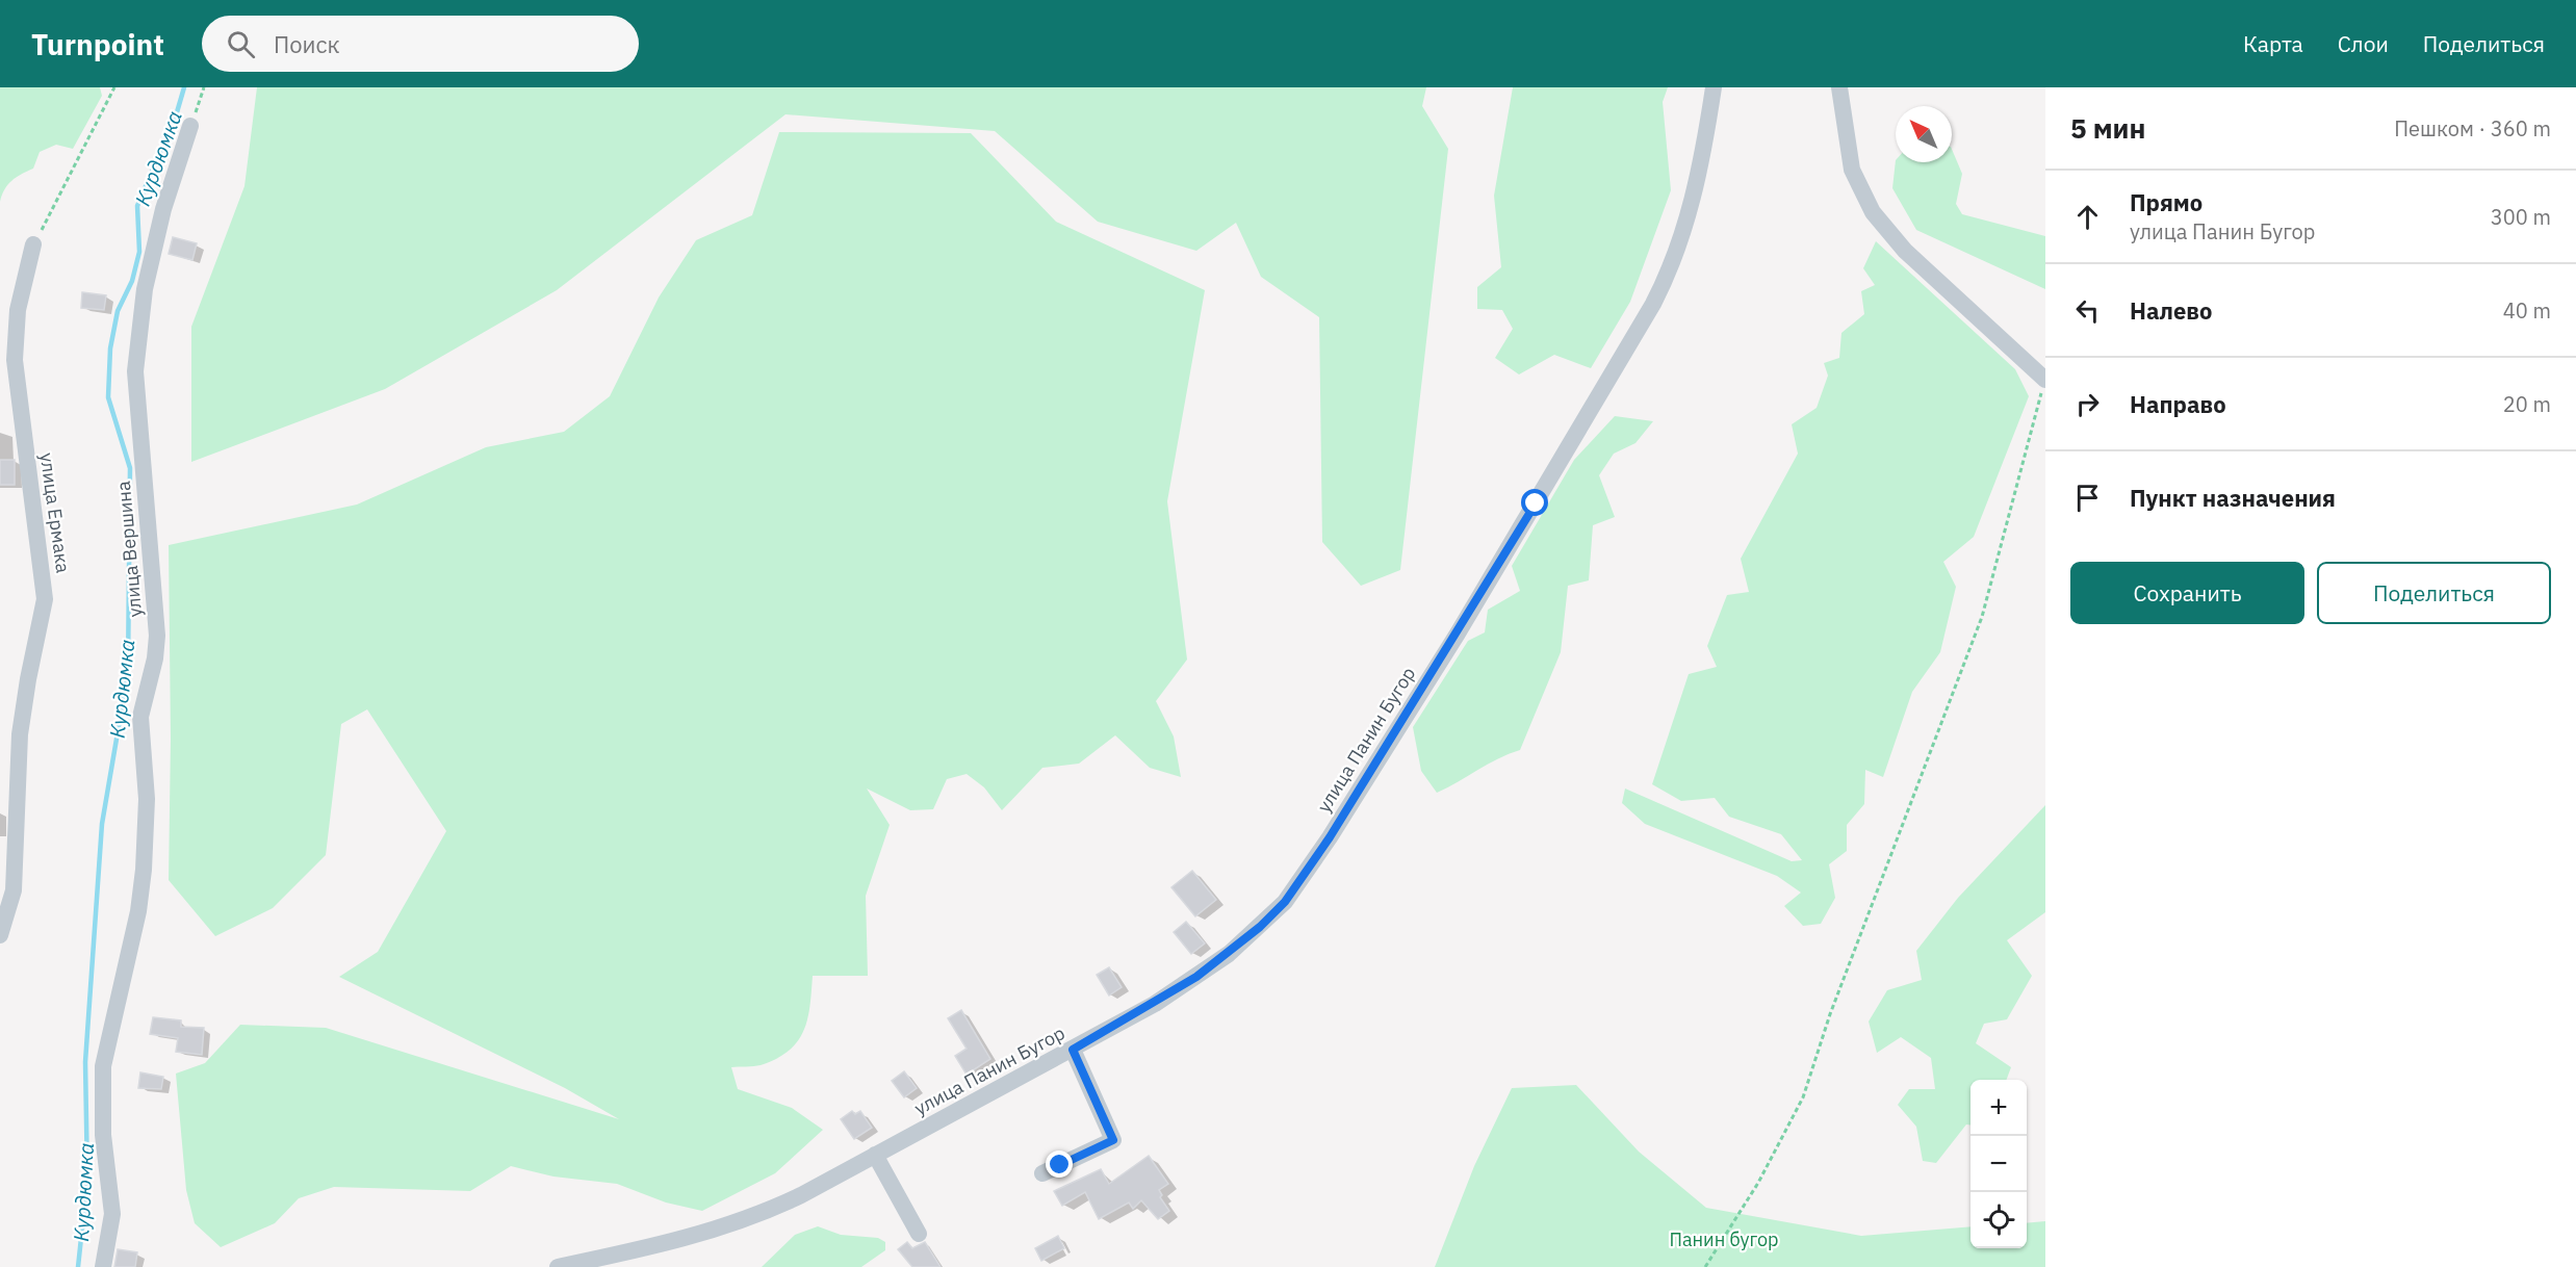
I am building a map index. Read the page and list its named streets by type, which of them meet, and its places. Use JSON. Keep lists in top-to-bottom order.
{
  "streets": {
    "street": ["улица Ермака", "улица Вершина", "улица Панин Бугор"]
  },
  "water": ["Курдюмка"],
  "parks": ["Панин бугор"],
  "north": "top left",
  "page": {
    "header": "Turnpoint",
    "search": "Поиск",
    "nav": ["Карта", "Слои", "Поделиться"],
    "heading": ["5 мин", "Пешком · 360 m"],
    "list": [
      ["Прямо", "улица Панин Бугор", "300 m"],
      ["Налево", "40 m"],
      ["Направо", "20 m"],
      "Пункт назначения"
    ],
    "buttons": ["Сохранить", "Поделиться"],
    "map_buttons": ["+", "−"]
  }
}
